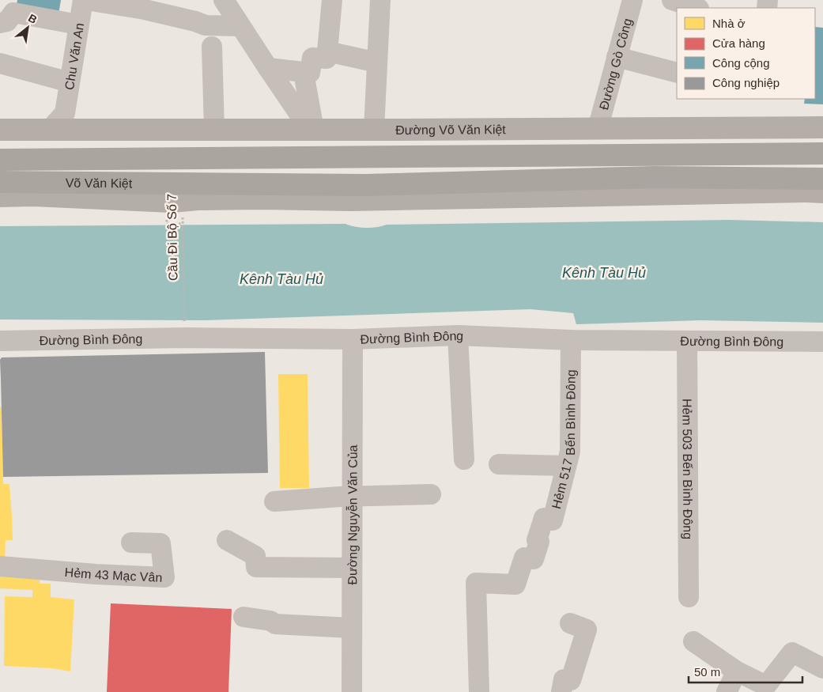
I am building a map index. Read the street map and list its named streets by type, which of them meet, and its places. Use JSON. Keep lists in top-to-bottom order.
{
  "streets": {
    "highway": ["Đường Võ Văn Kiệt", "Võ Văn Kiệt"],
    "street": [
      "Chu Văn An",
      "Đường Gò Công",
      "Đường Bình Đông",
      "Hẻm 517 Bến Bình Đông",
      "Hẻm 503 Bến Bình Đông",
      "Đường Nguyễn Văn Của",
      "Hẻm 43 Mạc Vân"
    ],
    "path": ["Cầu Đi Bộ Số 7"]
  },
  "crossings": [
    ["Chu Văn An", "Đường Võ Văn Kiệt"],
    ["Đường Gò Công", "Đường Võ Văn Kiệt"],
    ["Đường Võ Văn Kiệt", "Võ Văn Kiệt"],
    ["Cầu Đi Bộ Số 7", "Đường Bình Đông"],
    ["Đường Bình Đông", "Hẻm 517 Bến Bình Đông"],
    ["Đường Bình Đông", "Hẻm 503 Bến Bình Đông"],
    ["Đường Bình Đông", "Đường Nguyễn Văn Của"]
  ],
  "water": ["Kênh Tàu Hủ"],
  "legend": [
    "Nhà ở",
    "Cửa hàng",
    "Công cộng",
    "Công nghiệp"
  ],
  "scale_bar": "50 m",
  "north": "top right"
}
